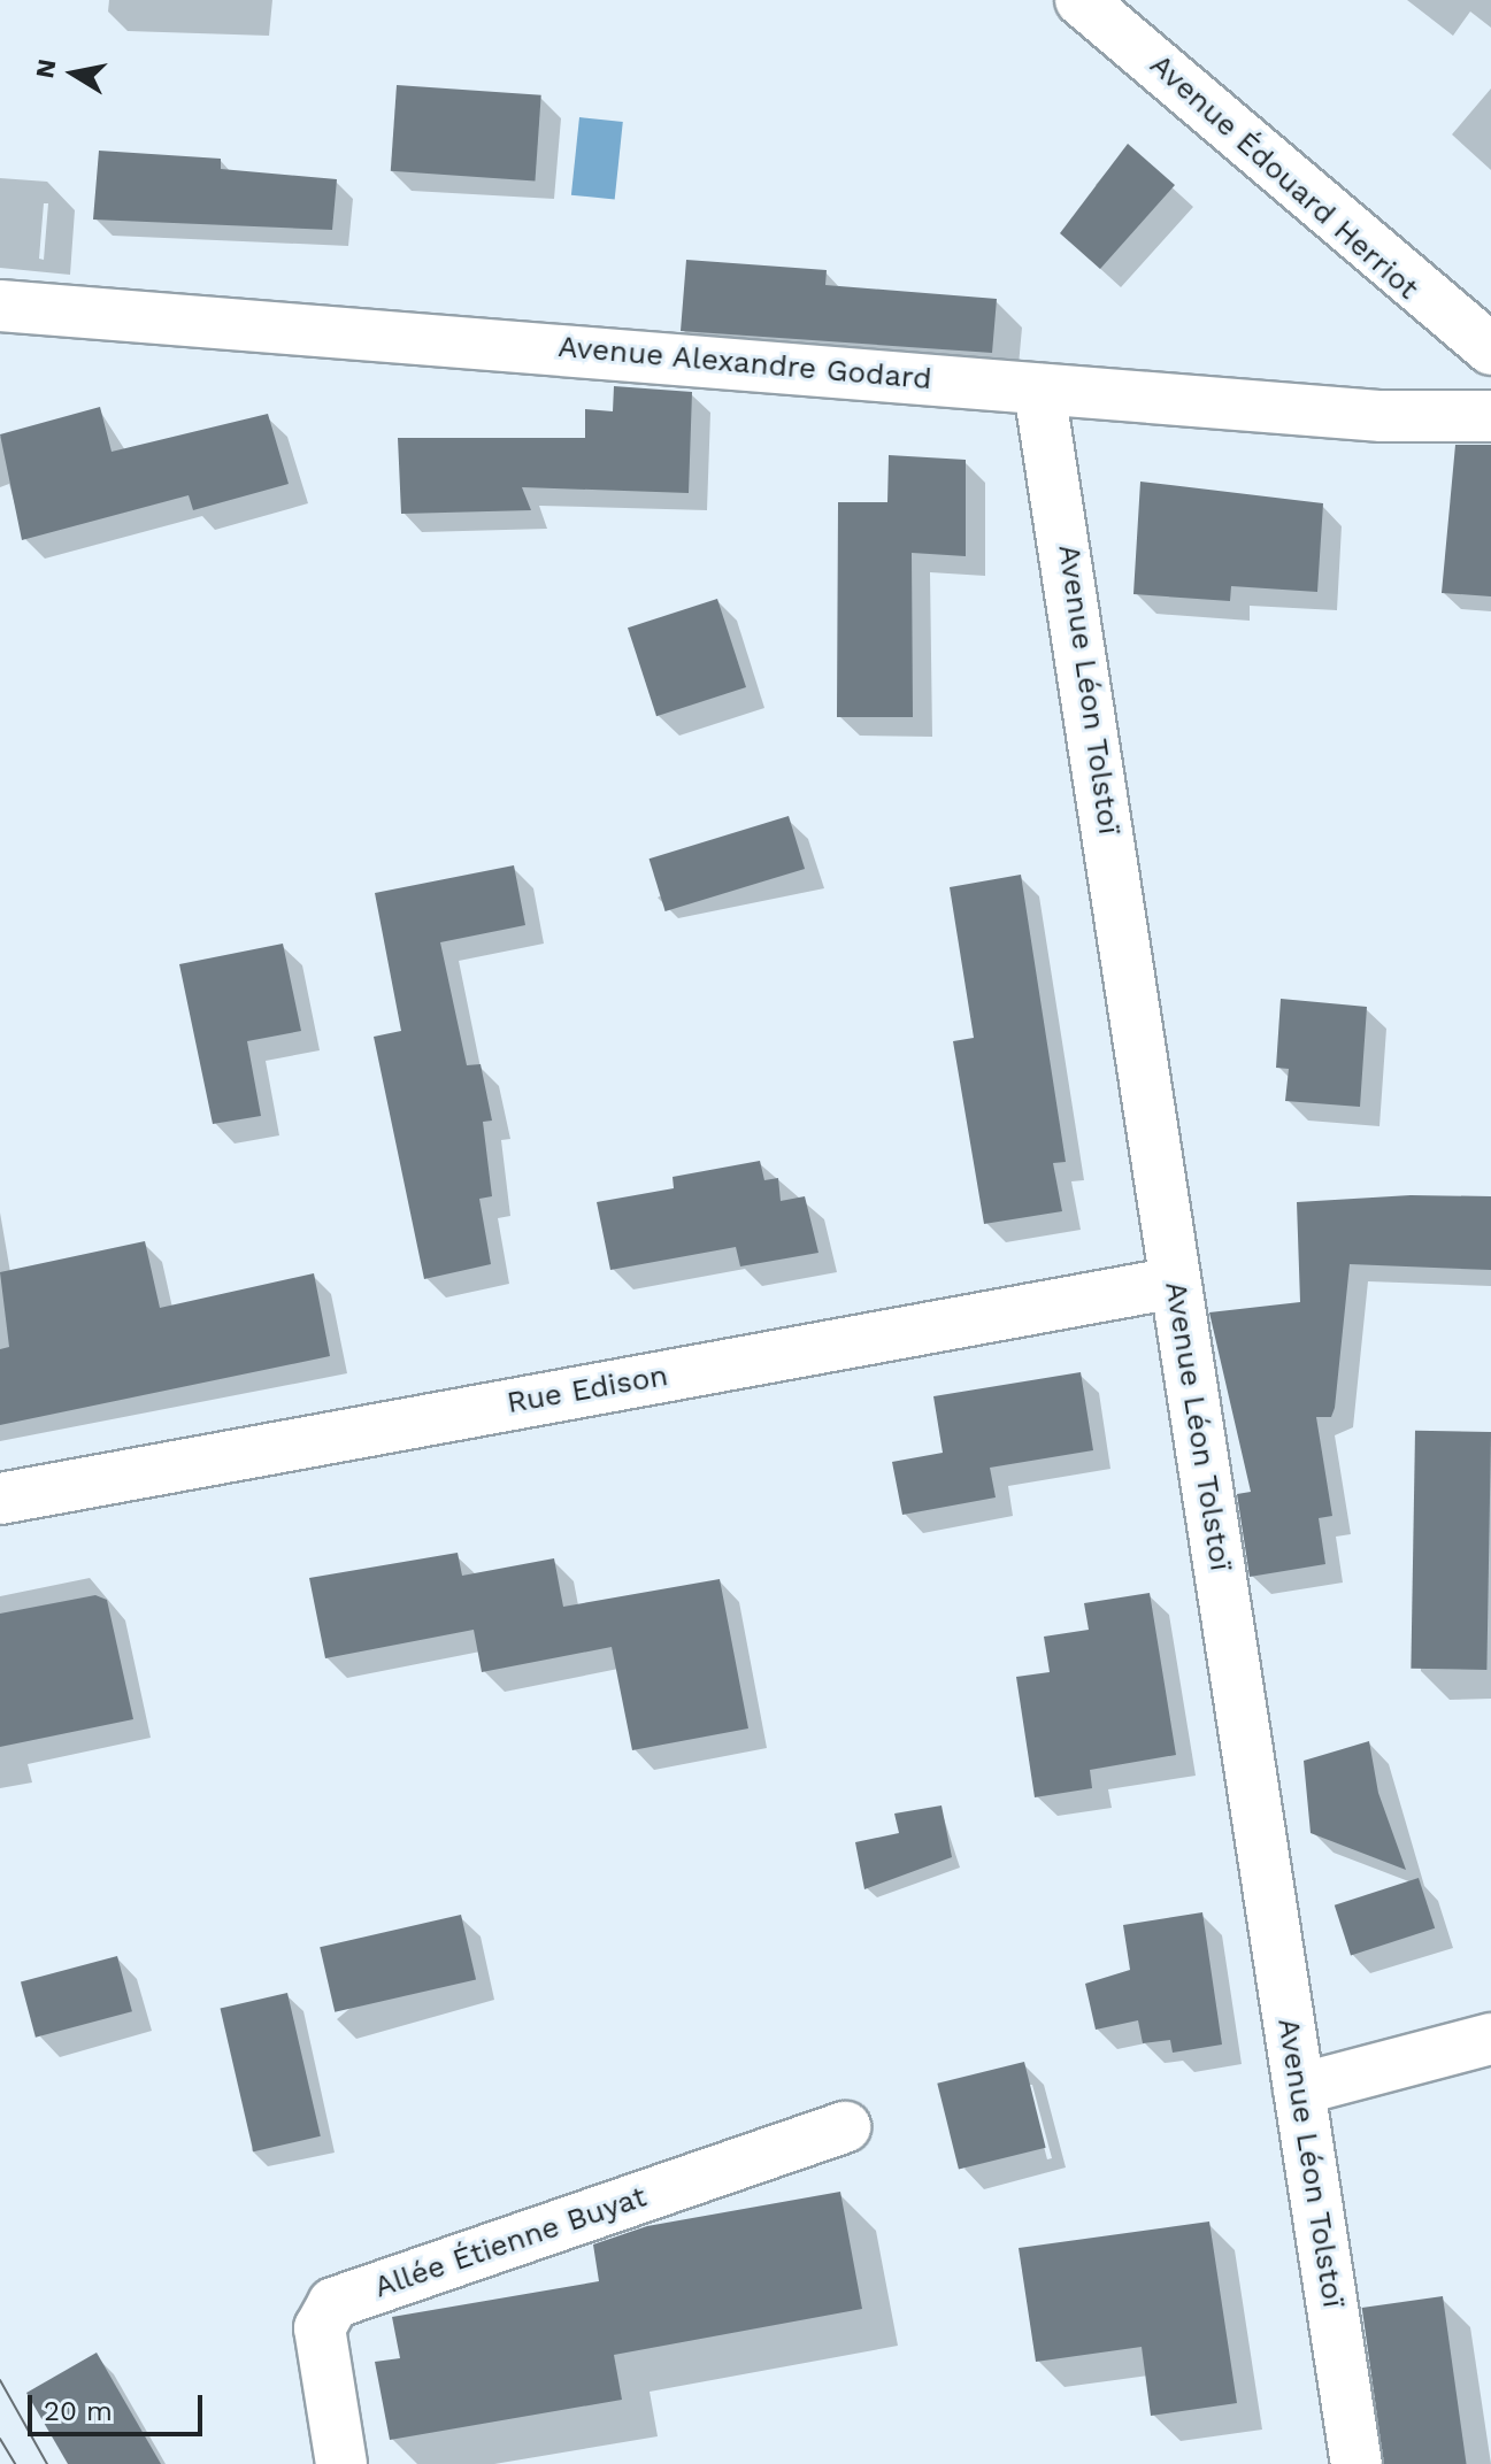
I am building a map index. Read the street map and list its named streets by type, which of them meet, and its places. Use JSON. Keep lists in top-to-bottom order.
{
  "streets": {
    "street": [
      "Avenue Édouard Herriot",
      "Avenue Alexandre Godard",
      "Avenue Léon Tolstoï",
      "Rue Edison",
      "Allée Étienne Buyat"
    ]
  },
  "crossings": [
    ["Avenue Alexandre Godard", "Avenue Léon Tolstoï"],
    ["Avenue Léon Tolstoï", "Rue Edison"]
  ],
  "scale_bar": "20 m",
  "north": "left"
}
